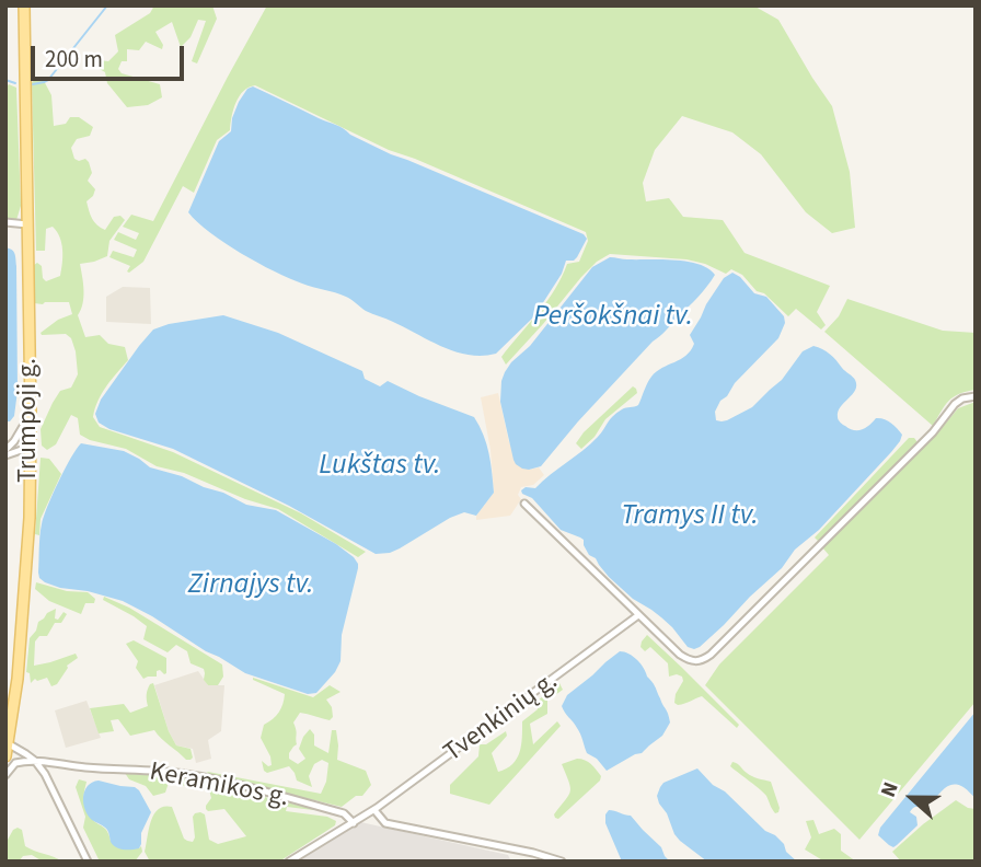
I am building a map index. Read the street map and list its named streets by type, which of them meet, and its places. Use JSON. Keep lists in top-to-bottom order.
{
  "streets": {
    "main road": ["Trumpoji g."],
    "street": ["Tvenkinių g.", "Keramikos g."]
  },
  "crossings": [
    ["Tvenkinių g.", "Keramikos g."]
  ],
  "water": [
    "Peršokšnai tv.",
    "Lukštas tv.",
    "Tramys II tv.",
    "Zirnajys tv."
  ],
  "scale_bar": "200 m",
  "north": "left"
}
